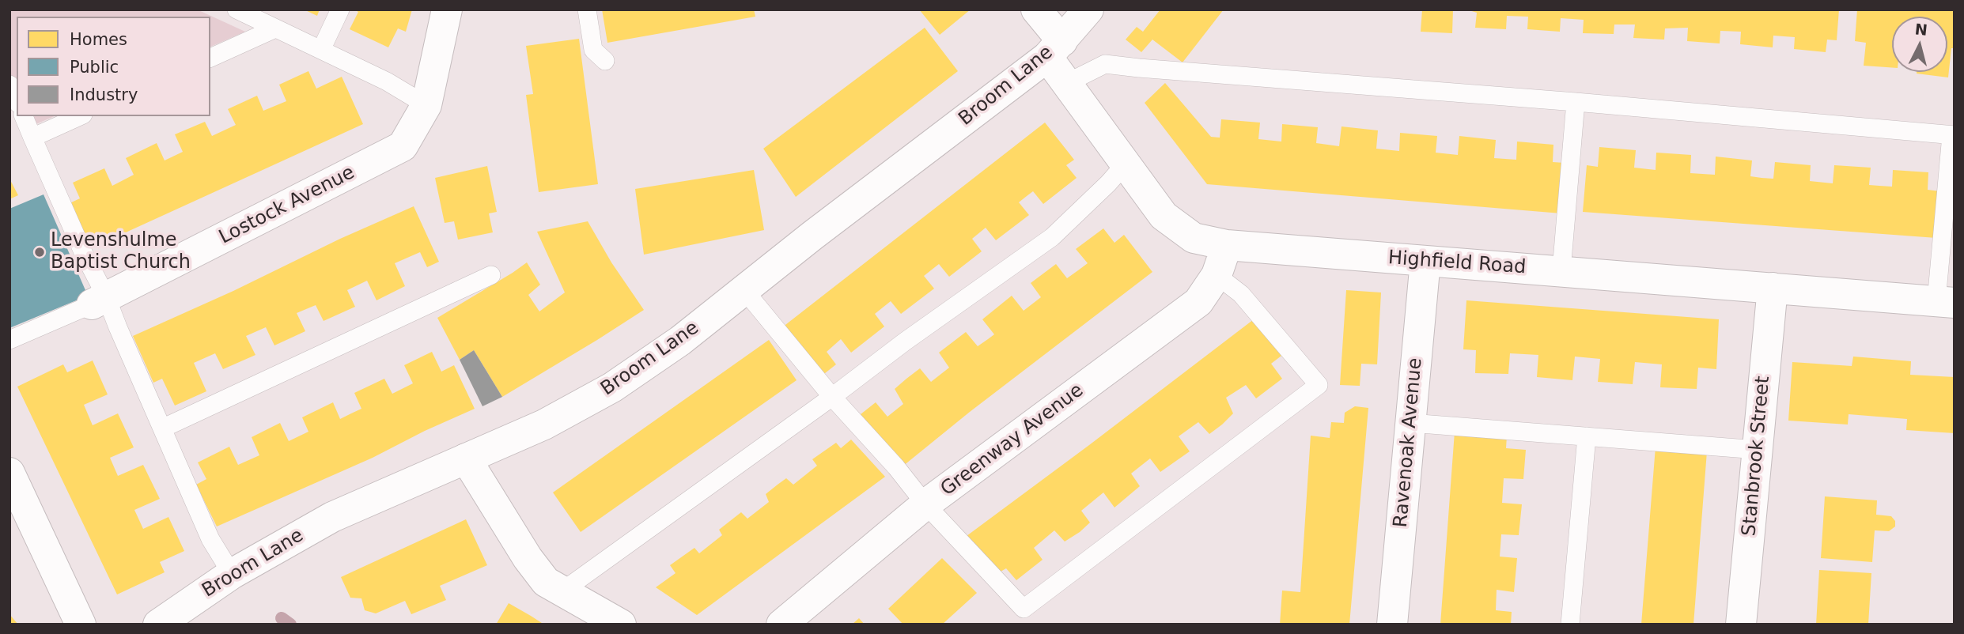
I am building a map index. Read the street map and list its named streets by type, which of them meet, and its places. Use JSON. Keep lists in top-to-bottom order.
{
  "streets": {
    "street": [
      "Broom Lane",
      "Lostock Avenue",
      "Highfield Road",
      "Greenway Avenue",
      "Ravenoak Avenue",
      "Stanbrook Street"
    ]
  },
  "crossings": [
    ["Broom Lane", "Highfield Road"],
    ["Highfield Road", "Greenway Avenue"],
    ["Highfield Road", "Ravenoak Avenue"],
    ["Highfield Road", "Stanbrook Street"]
  ],
  "places": ["Levenshulme Baptist Church"],
  "legend": ["Homes", "Public", "Industry"],
  "north": "top"
}
